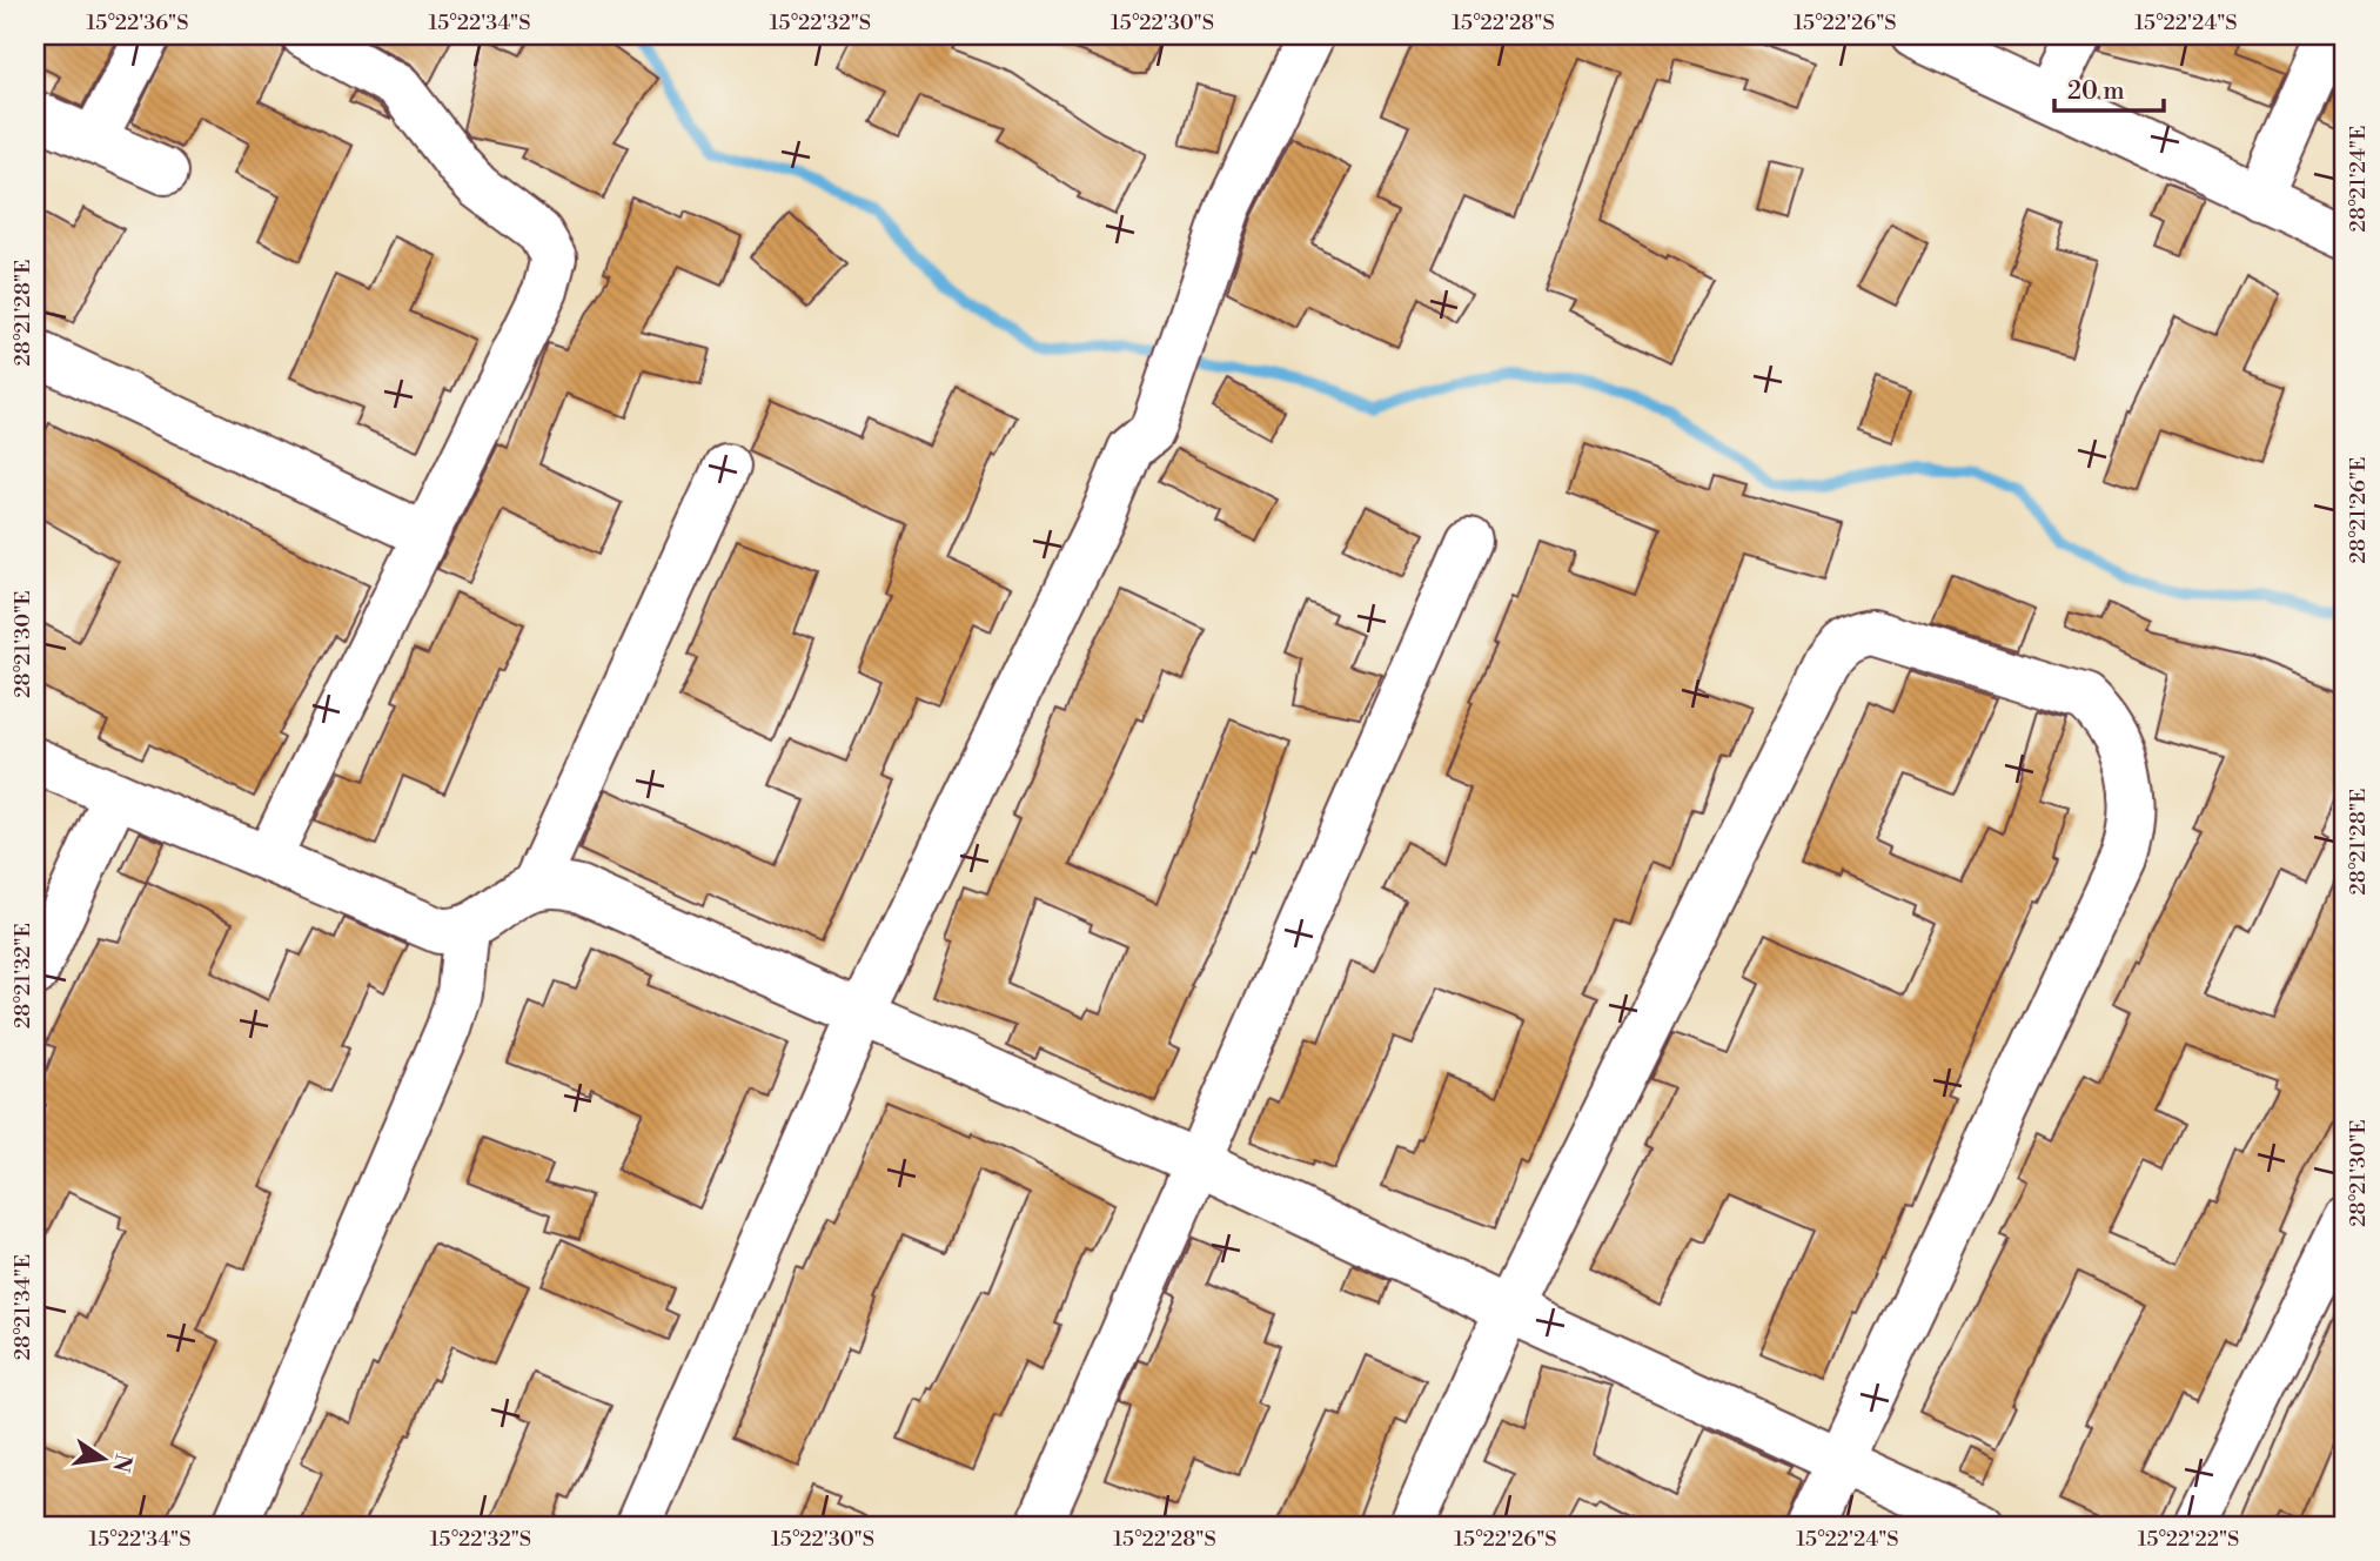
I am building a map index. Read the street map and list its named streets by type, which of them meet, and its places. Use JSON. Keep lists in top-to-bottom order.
{
  "scale_bar": "20 m",
  "north": "right",
  "coordinates": [
    "15°22'36\"S",
    "15°22'34\"S",
    "15°22'32\"S",
    "15°22'30\"S",
    "15°22'28\"S",
    "15°22'26\"S",
    "15°22'24\"S",
    "28°21'24\"E",
    "28°21'28\"E",
    "28°21'26\"E",
    "28°21'30\"E",
    "28°21'32\"E",
    "28°21'34\"E",
    "15°22'22\"S"
  ]
}
